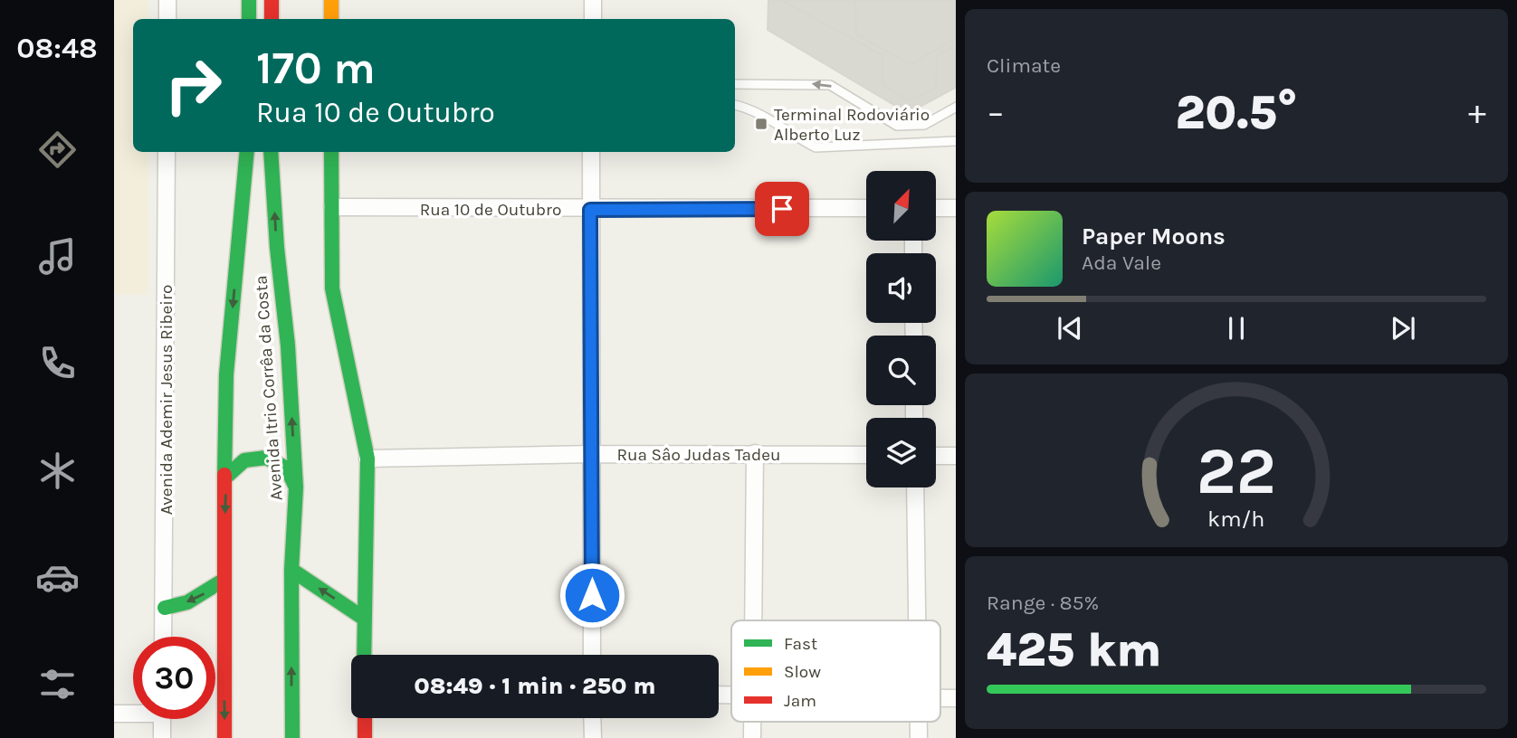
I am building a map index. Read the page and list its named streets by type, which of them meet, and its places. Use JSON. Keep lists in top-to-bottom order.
{
  "streets": {
    "main road": ["Avenida Itrio Corrêa da Costa"],
    "street": ["Rua 10 de Outubro", "Avenida Ademir Jesus Ribeiro", "Rua Sâo Judas Tadeu"]
  },
  "places": {
    "transit": ["Terminal Rodoviário Alberto Luz"]
  },
  "legend": ["Fast", "Slow", "Jam"],
  "north": "top right",
  "page": {
    "tabs": "08:48",
    "tile": [
      "Climate",
      ["Range · 85%", "425 km"]
    ],
    "turn": ["170 m", "Rua 10 de Outubro"],
    "heat": ["−", "20.5°", "+"],
    "song": ["Paper Moons", "Ada Vale"],
    "limit": "30",
    "trip": "08:49 · 1 min · 250 m",
    "gauge": ["22", "km/h"]
  }
}
